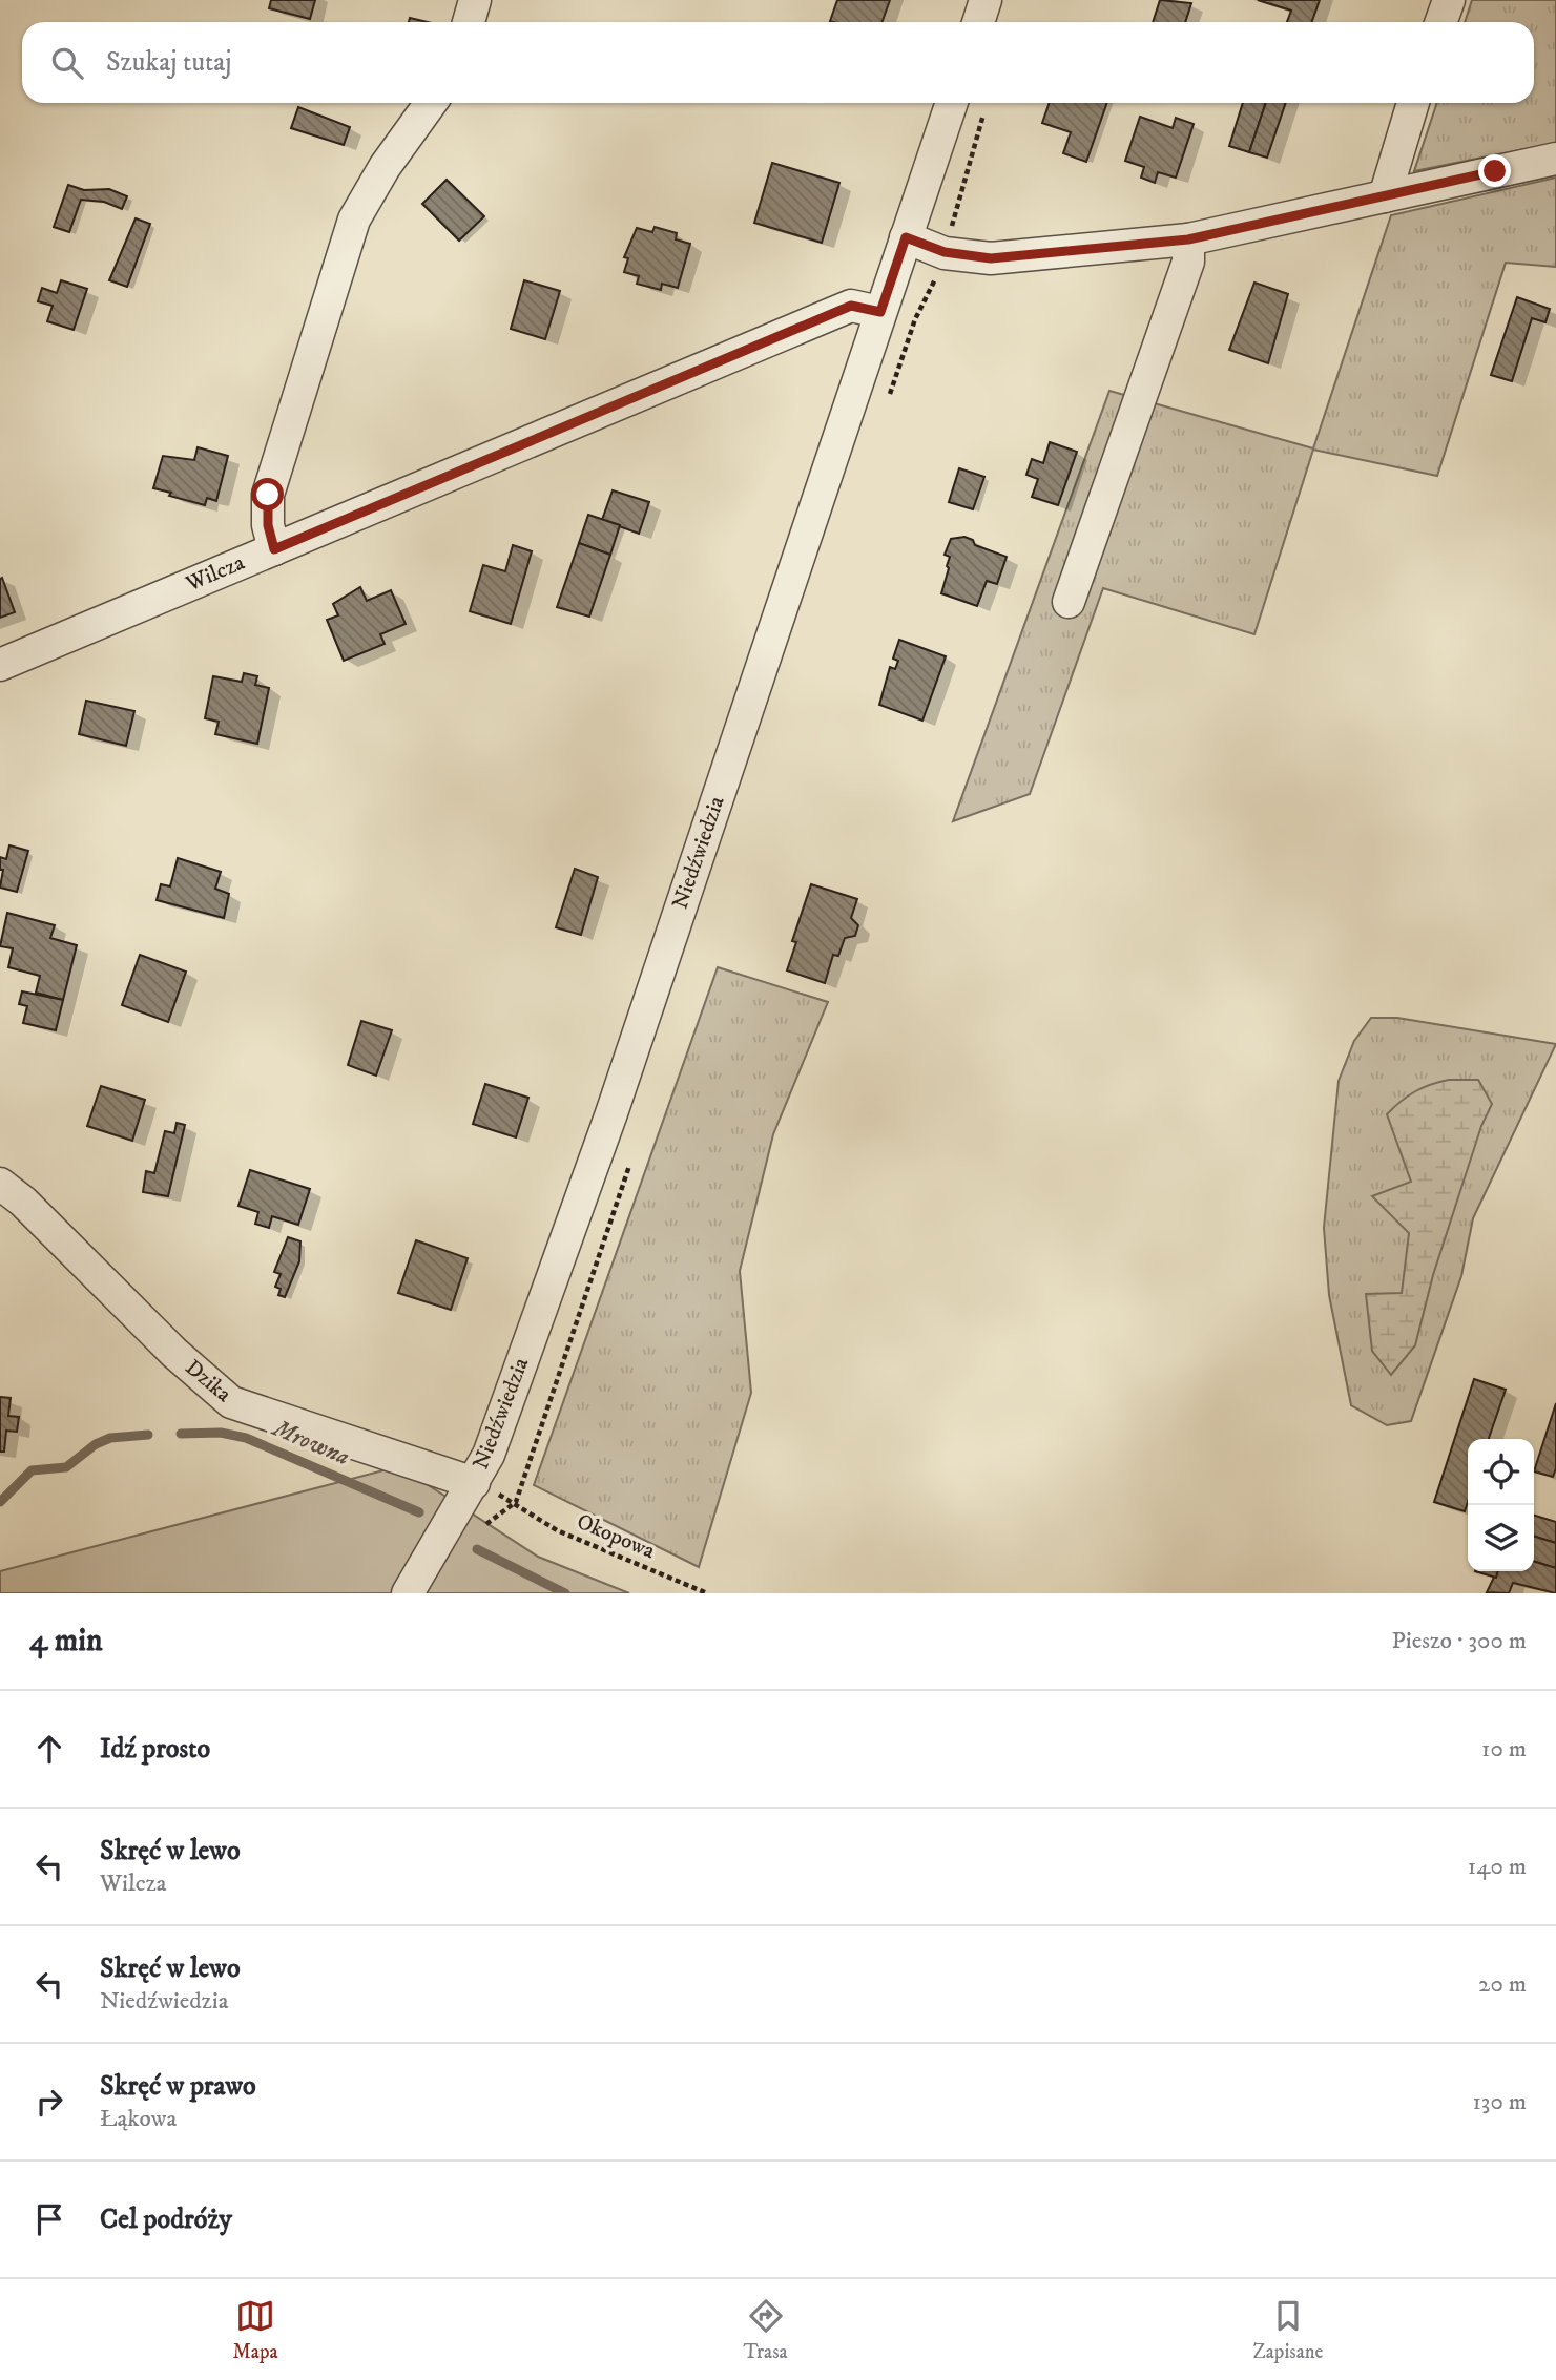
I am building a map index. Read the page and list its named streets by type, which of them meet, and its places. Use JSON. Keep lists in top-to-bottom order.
{
  "streets": {
    "street": ["Wilcza", "Niedźwiedzia", "Dzika"],
    "path": ["Okopowa"]
  },
  "crossings": [
    ["Wilcza", "Niedźwiedzia"],
    ["Niedźwiedzia", "Dzika"]
  ],
  "water": ["Mrowna"],
  "page": {
    "search": "Szukaj tutaj",
    "heading": ["4 min", "Pieszo · 300 m"],
    "list": [
      ["Idź prosto", "10 m"],
      ["Skręć w lewo", "Wilcza", "140 m"],
      ["Skręć w lewo", "Niedźwiedzia", "20 m"],
      ["Skręć w prawo", "Łąkowa", "130 m"],
      "Cel podróży"
    ],
    "nav": ["Mapa", "Trasa", "Zapisane"]
  }
}
